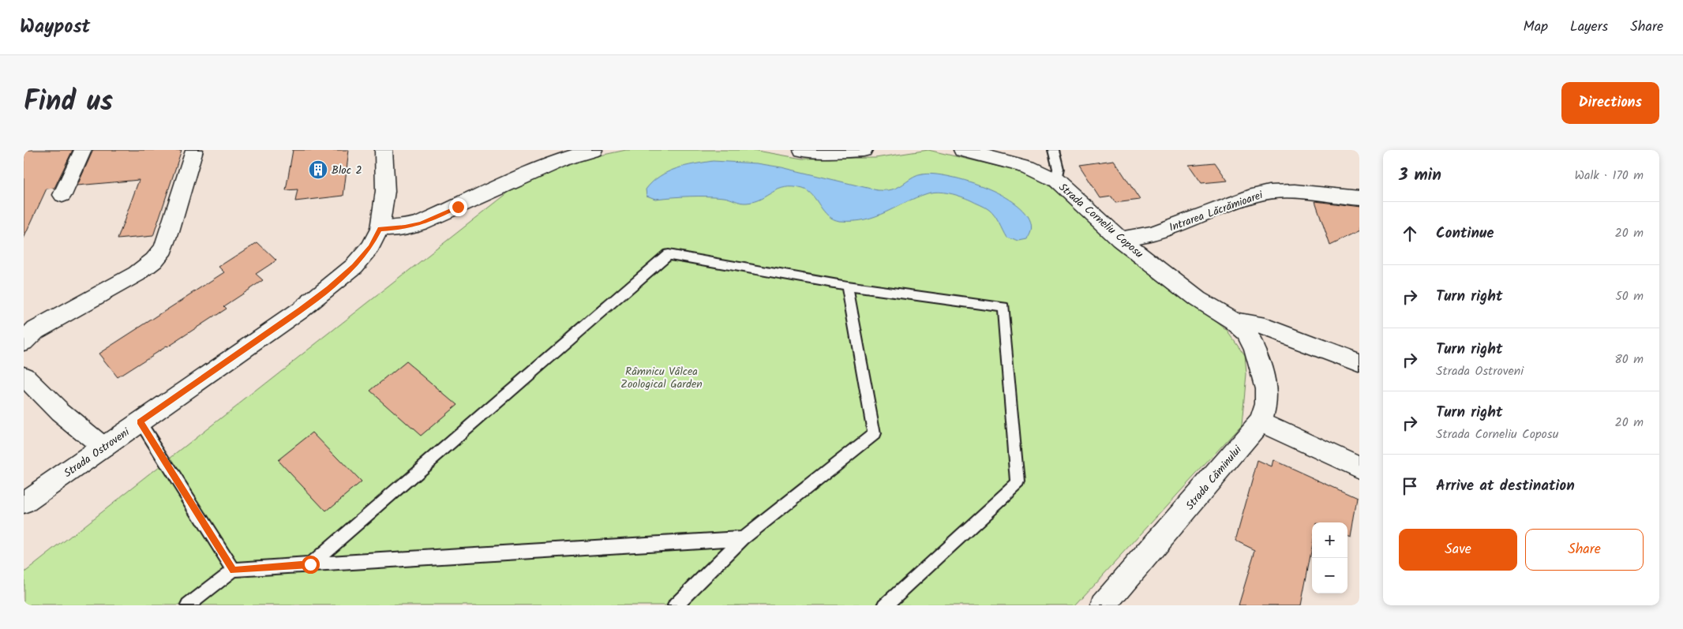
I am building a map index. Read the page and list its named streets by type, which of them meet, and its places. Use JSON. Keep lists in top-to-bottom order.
{
  "streets": {
    "street": [
      "Intrarea Lăcrămioarei",
      "Strada Corneliu Coposu",
      "Strada Ostroveni",
      "Strada Căminului"
    ]
  },
  "crossings": [
    ["Intrarea Lăcrămioarei", "Strada Corneliu Coposu"],
    ["Strada Corneliu Coposu", "Strada Căminului"]
  ],
  "parks": ["Râmnicu Vâlcea Zoological Garden"],
  "places": {
    "building": ["Bloc 2"]
  },
  "page": {
    "header": "Waypost",
    "nav": ["Map", "Layers", "Share"],
    "title": "Find us",
    "buttons": [
      "Directions",
      ["Save", "Share"]
    ],
    "heading": ["3 min", "Walk · 170 m"],
    "list": [
      ["Continue", "20 m"],
      ["Turn right", "50 m"],
      ["Turn right", "Strada Ostroveni", "80 m"],
      ["Turn right", "Strada Corneliu Coposu", "20 m"],
      "Arrive at destination"
    ],
    "map_buttons": ["+", "−"]
  }
}
